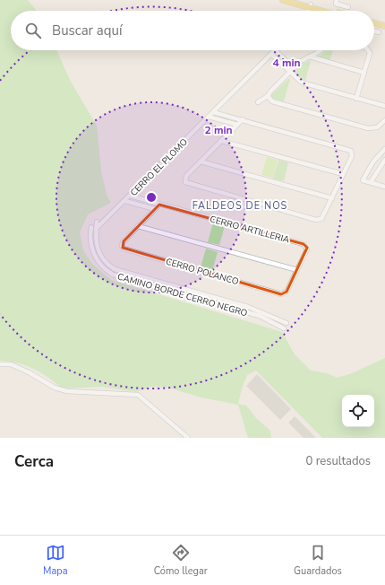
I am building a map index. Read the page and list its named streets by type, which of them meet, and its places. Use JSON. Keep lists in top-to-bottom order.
{
  "streets": {
    "street": [
      "CERRO EL PLOMO",
      "CERRO ARTILLERIA",
      "CERRO POLANCO",
      "CAMINO BORDE CERRO NEGRO"
    ]
  },
  "crossings": [
    ["CERRO EL PLOMO", "CERRO ARTILLERIA"],
    ["CERRO EL PLOMO", "CAMINO BORDE CERRO NEGRO"],
    ["CERRO ARTILLERIA", "CERRO POLANCO"]
  ],
  "districts": ["FALDEOS DE NOS"],
  "page": {
    "search": "Buscar aquí",
    "heading": ["Cerca", "0 resultados"],
    "nav": ["Mapa", "Cómo llegar", "Guardados"]
  },
  "rings": ["4 min", "2 min"]
}
